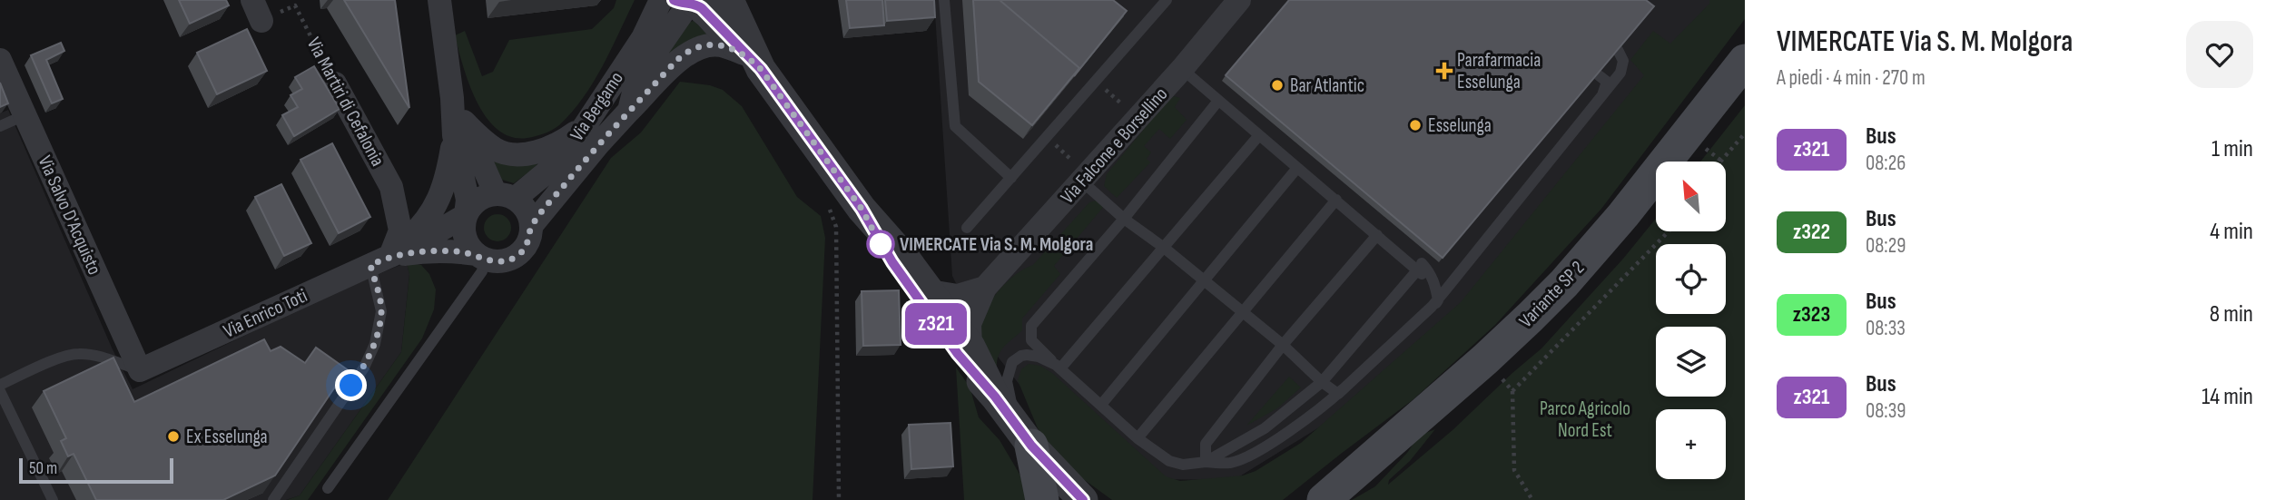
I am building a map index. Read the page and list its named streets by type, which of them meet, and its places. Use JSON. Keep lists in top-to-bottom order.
{
  "streets": {
    "main road": ["Variante SP 2"],
    "street": [
      "Via Martiri di Cefalonia",
      "Via Bergamo",
      "Via Falcone e Borsellino",
      "Via Salvo D'Acquisto",
      "Via Enrico Toti"
    ]
  },
  "crossings": [
    ["Via Martiri di Cefalonia", "Via Enrico Toti"],
    ["Via Bergamo", "Via Enrico Toti"],
    ["Via Salvo D'Acquisto", "Via Enrico Toti"]
  ],
  "parks": ["Parco Agricolo Nord Est"],
  "places": {
    "health": ["Parafarmacia Esselunga"],
    "other": [
      "Bar Atlantic",
      "Esselunga",
      "VIMERCATE Via S. M. Molgora",
      "Ex Esselunga"
    ]
  },
  "lines": ["bus line z321"],
  "scale_bar": "50 m",
  "north": "top left",
  "page": {
    "on_map": "z321",
    "heading": ["VIMERCATE Via S. M. Molgora", "A piedi · 4 min · 270 m"],
    "list": [
      {
        "mark": "z321",
        "name": "Bus",
        "note": "08:26",
        "value": "1 min"
      },
      {
        "mark": "z322",
        "name": "Bus",
        "note": "08:29",
        "value": "4 min"
      },
      {
        "mark": "z323",
        "name": "Bus",
        "note": "08:33",
        "value": "8 min"
      },
      {
        "mark": "z321",
        "name": "Bus",
        "note": "08:39",
        "value": "14 min"
      }
    ],
    "map_buttons": "+",
    "scale": "50 m"
  }
}
